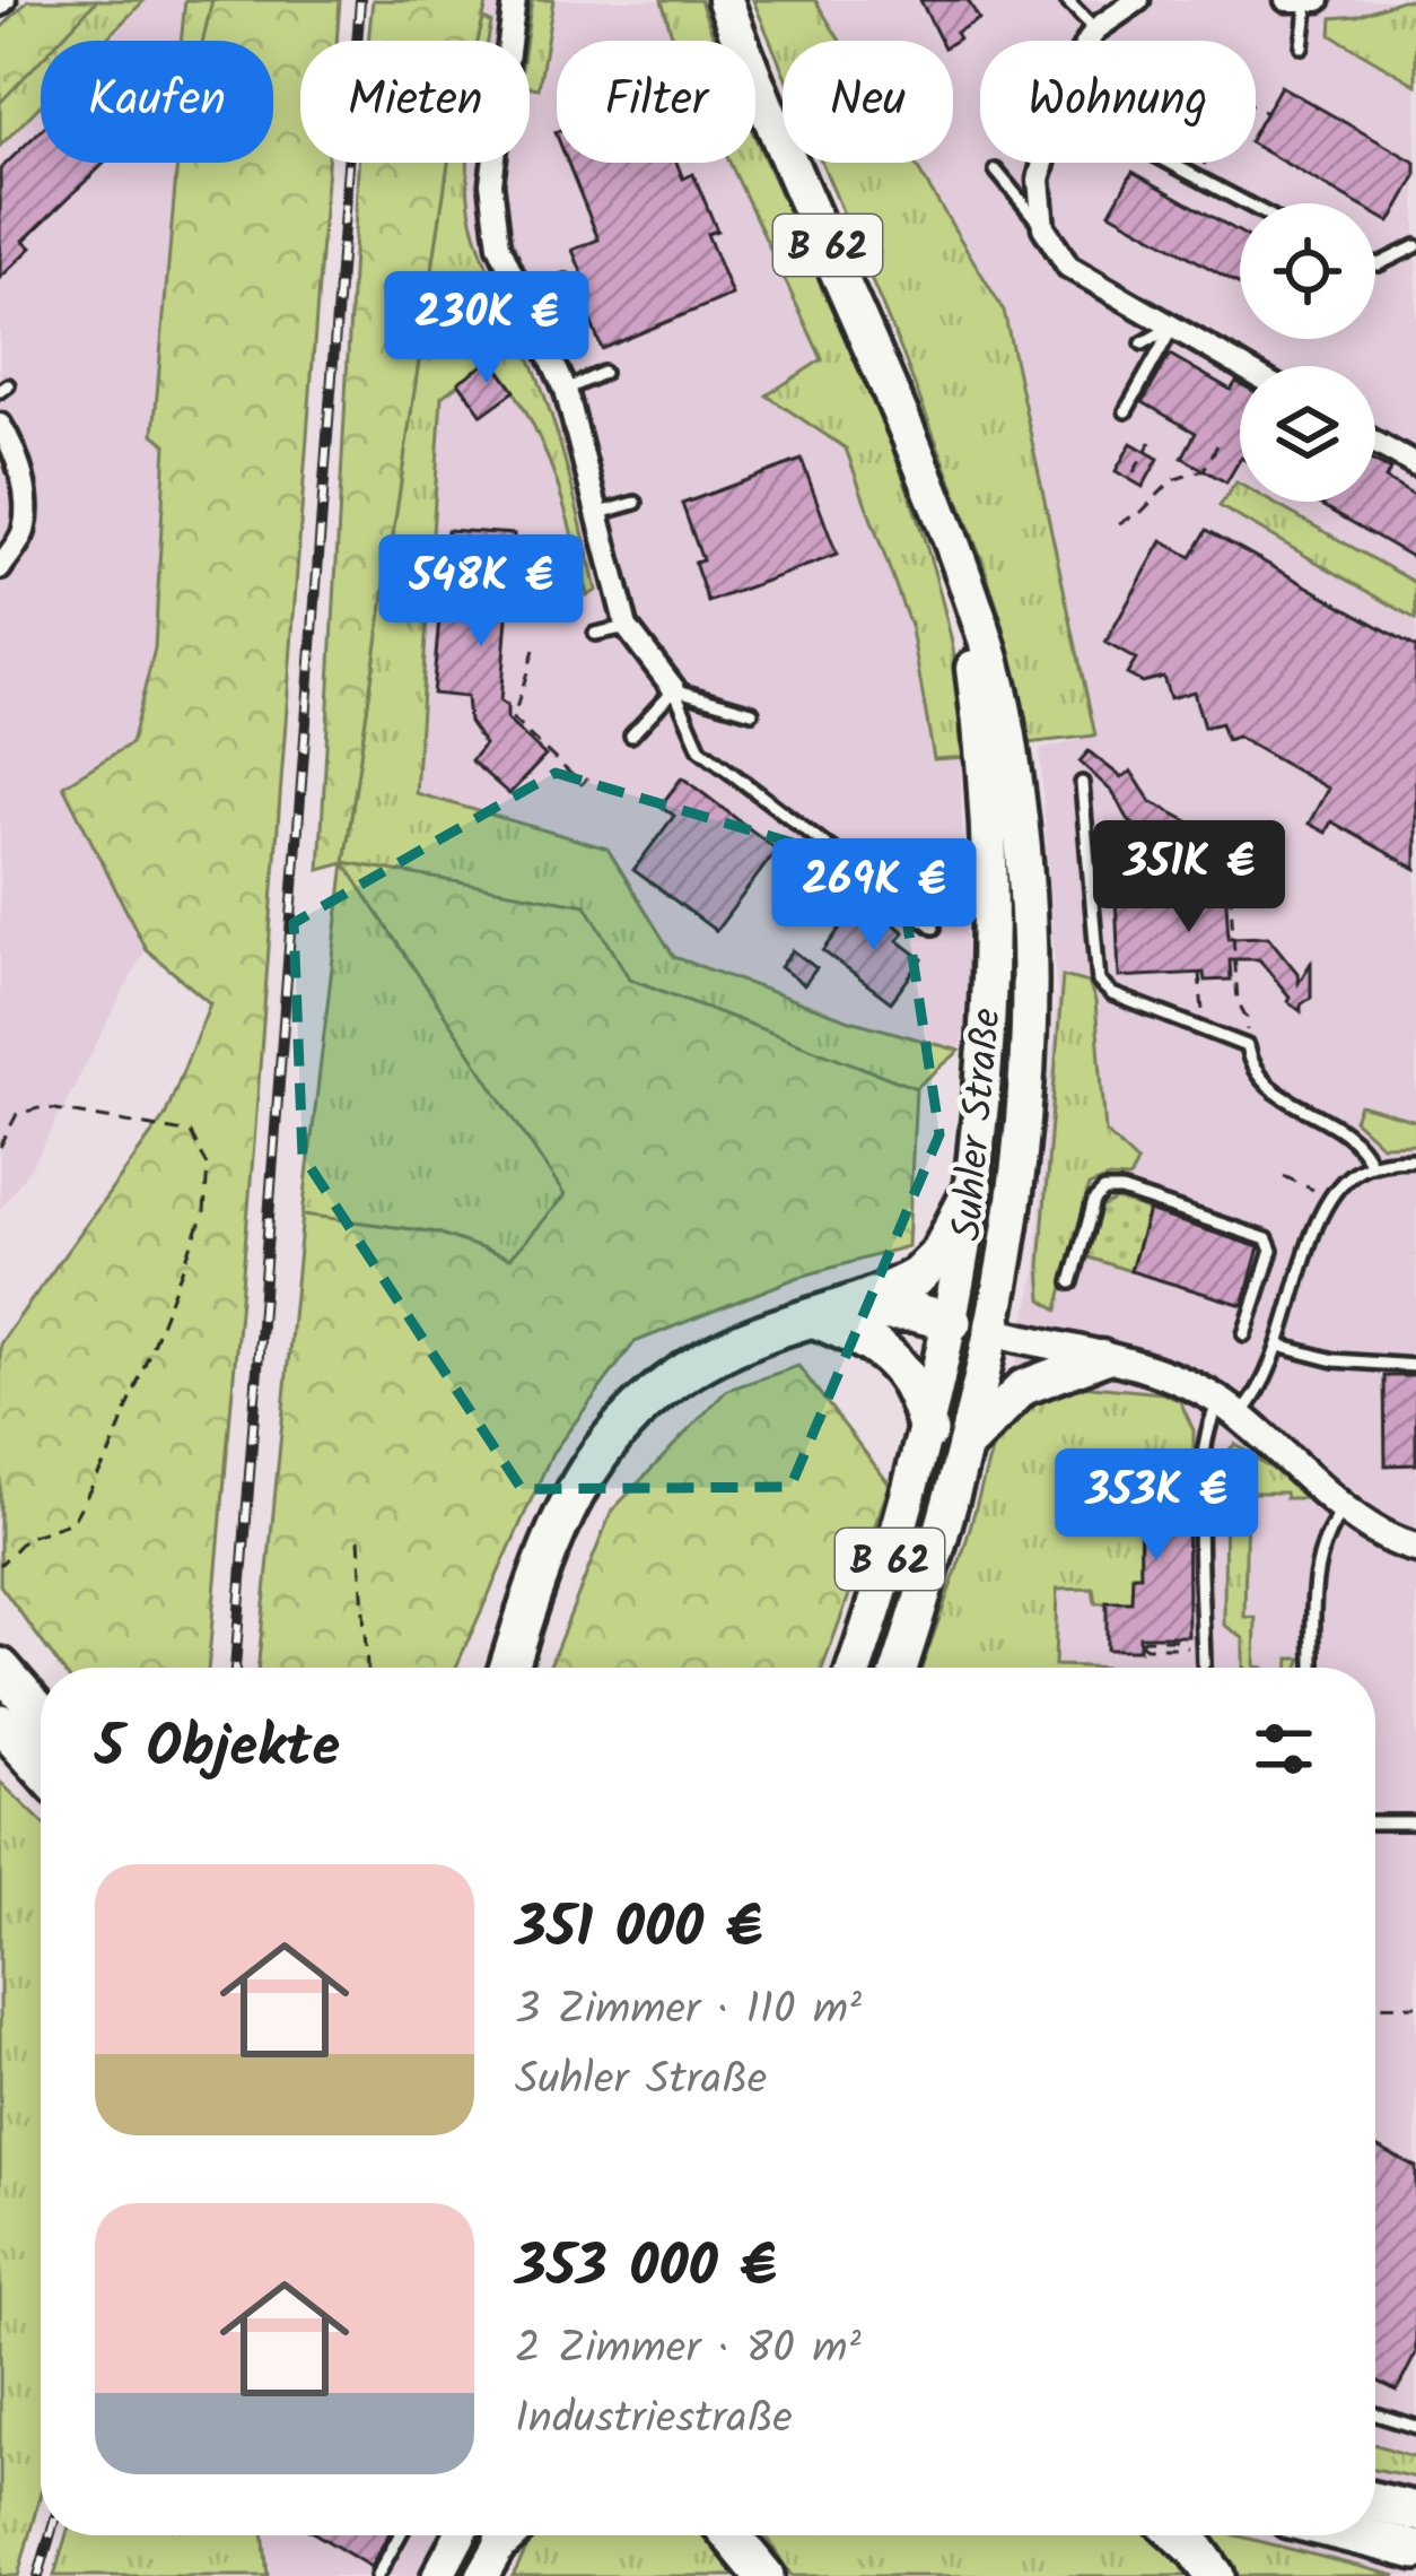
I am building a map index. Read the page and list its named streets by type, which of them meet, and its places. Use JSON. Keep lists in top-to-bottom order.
{
  "streets": {
    "main road": ["B 62", "Suhler Straße"]
  },
  "page": {
    "chip": [
      "Kaufen",
      "Mieten",
      "Filter",
      "Neu",
      "Wohnung"
    ],
    "price": [
      "230K €",
      "548K €",
      "351K €",
      "269K €",
      "353K €"
    ],
    "heading": "5 Objekte",
    "list": [
      {
        "name": "351 000 €",
        "note": "3 Zimmer · 110 m² · Suhler Straße"
      },
      {
        "name": "353 000 €",
        "note": "2 Zimmer · 80 m² · Industriestraße"
      }
    ]
  }
}
